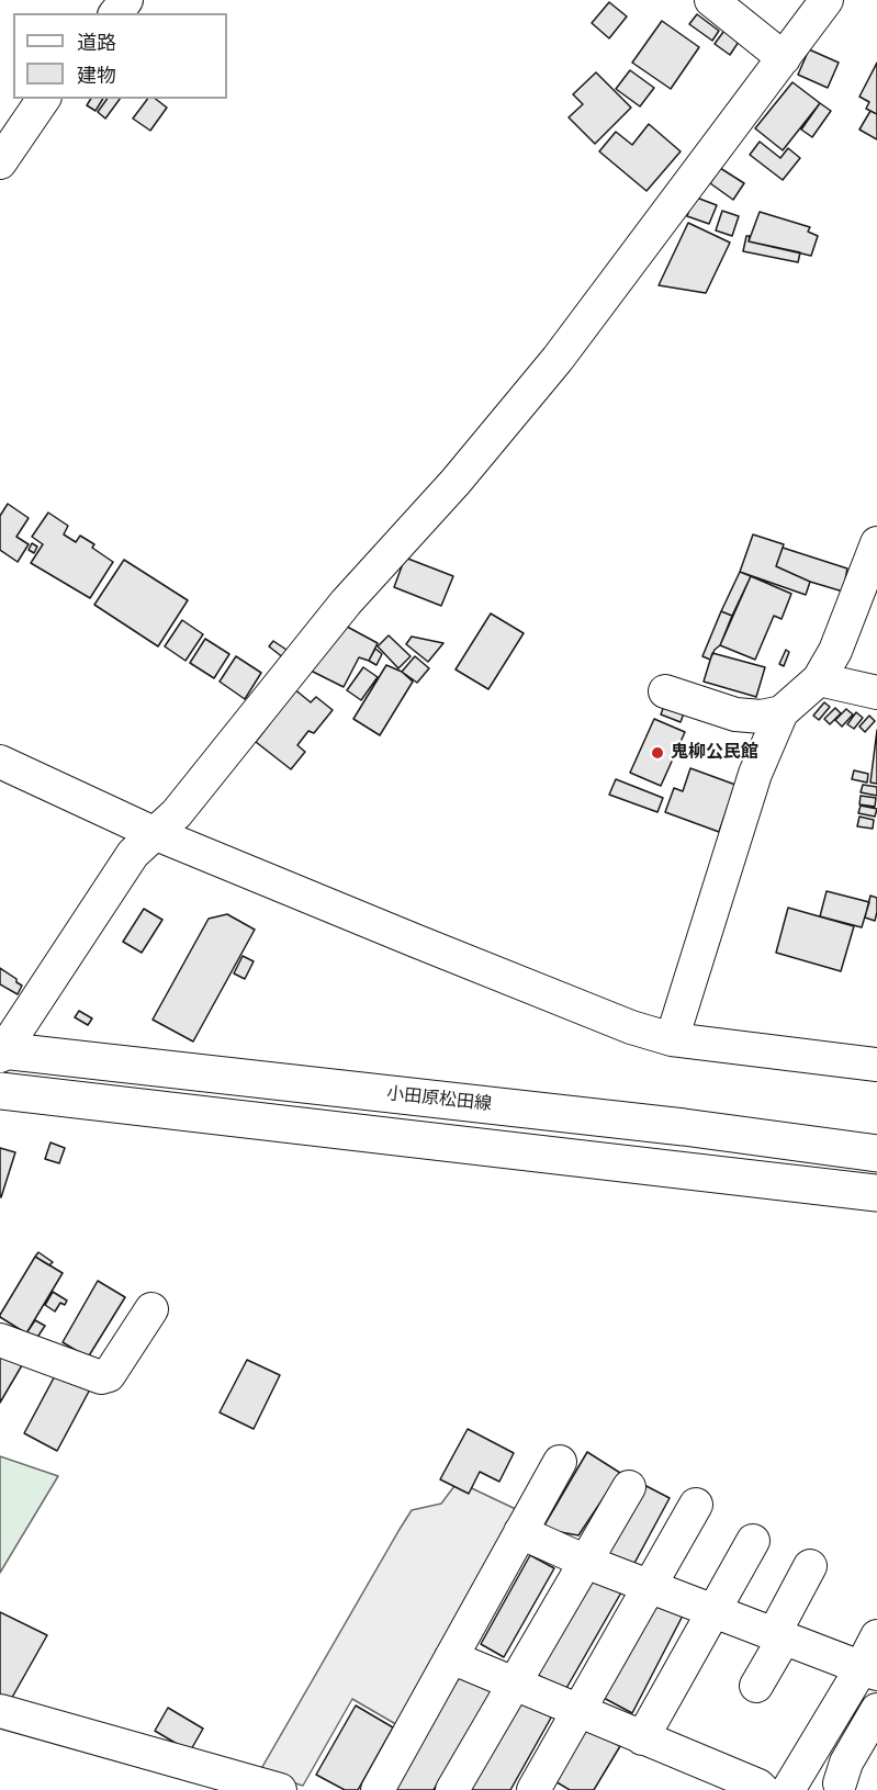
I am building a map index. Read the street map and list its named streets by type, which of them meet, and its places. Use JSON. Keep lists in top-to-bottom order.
{
  "streets": {
    "main road": ["小田原松田線"]
  },
  "places": ["鬼柳公民館"],
  "legend": ["道路", "建物"]
}
